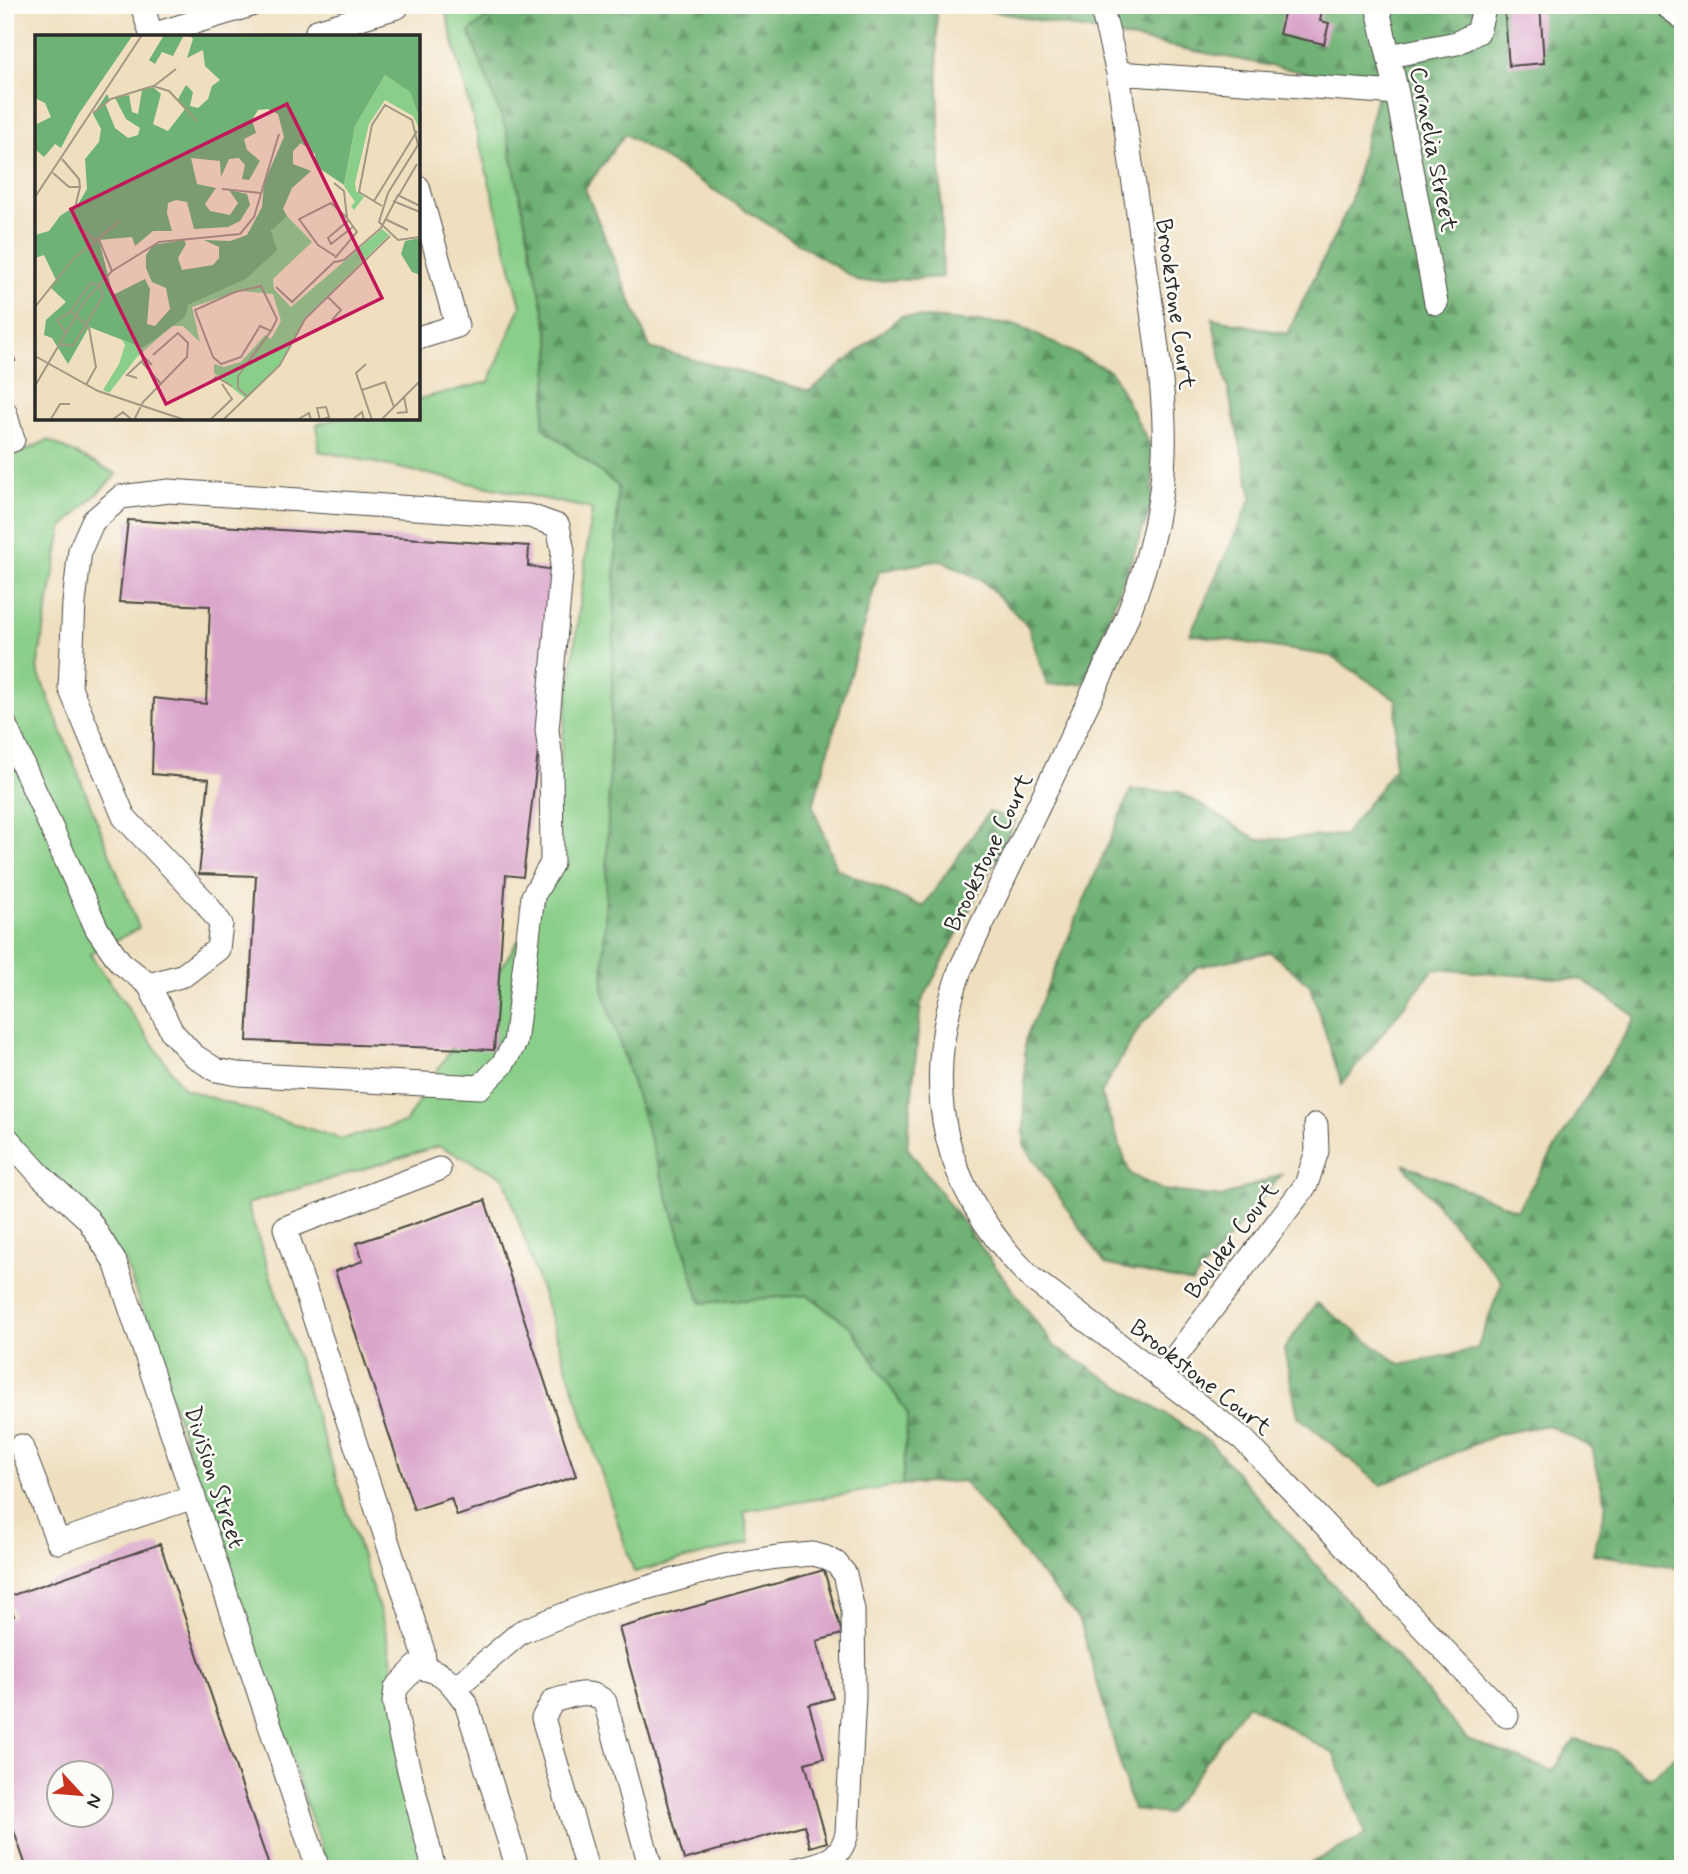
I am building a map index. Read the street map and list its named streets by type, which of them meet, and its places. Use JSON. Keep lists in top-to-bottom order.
{
  "streets": {
    "street": [
      "Cornelia Street",
      "Brookstone Court",
      "Boulder Court",
      "Division Street"
    ]
  },
  "crossings": [
    ["Brookstone Court", "Boulder Court"]
  ],
  "north": "bottom right"
}
